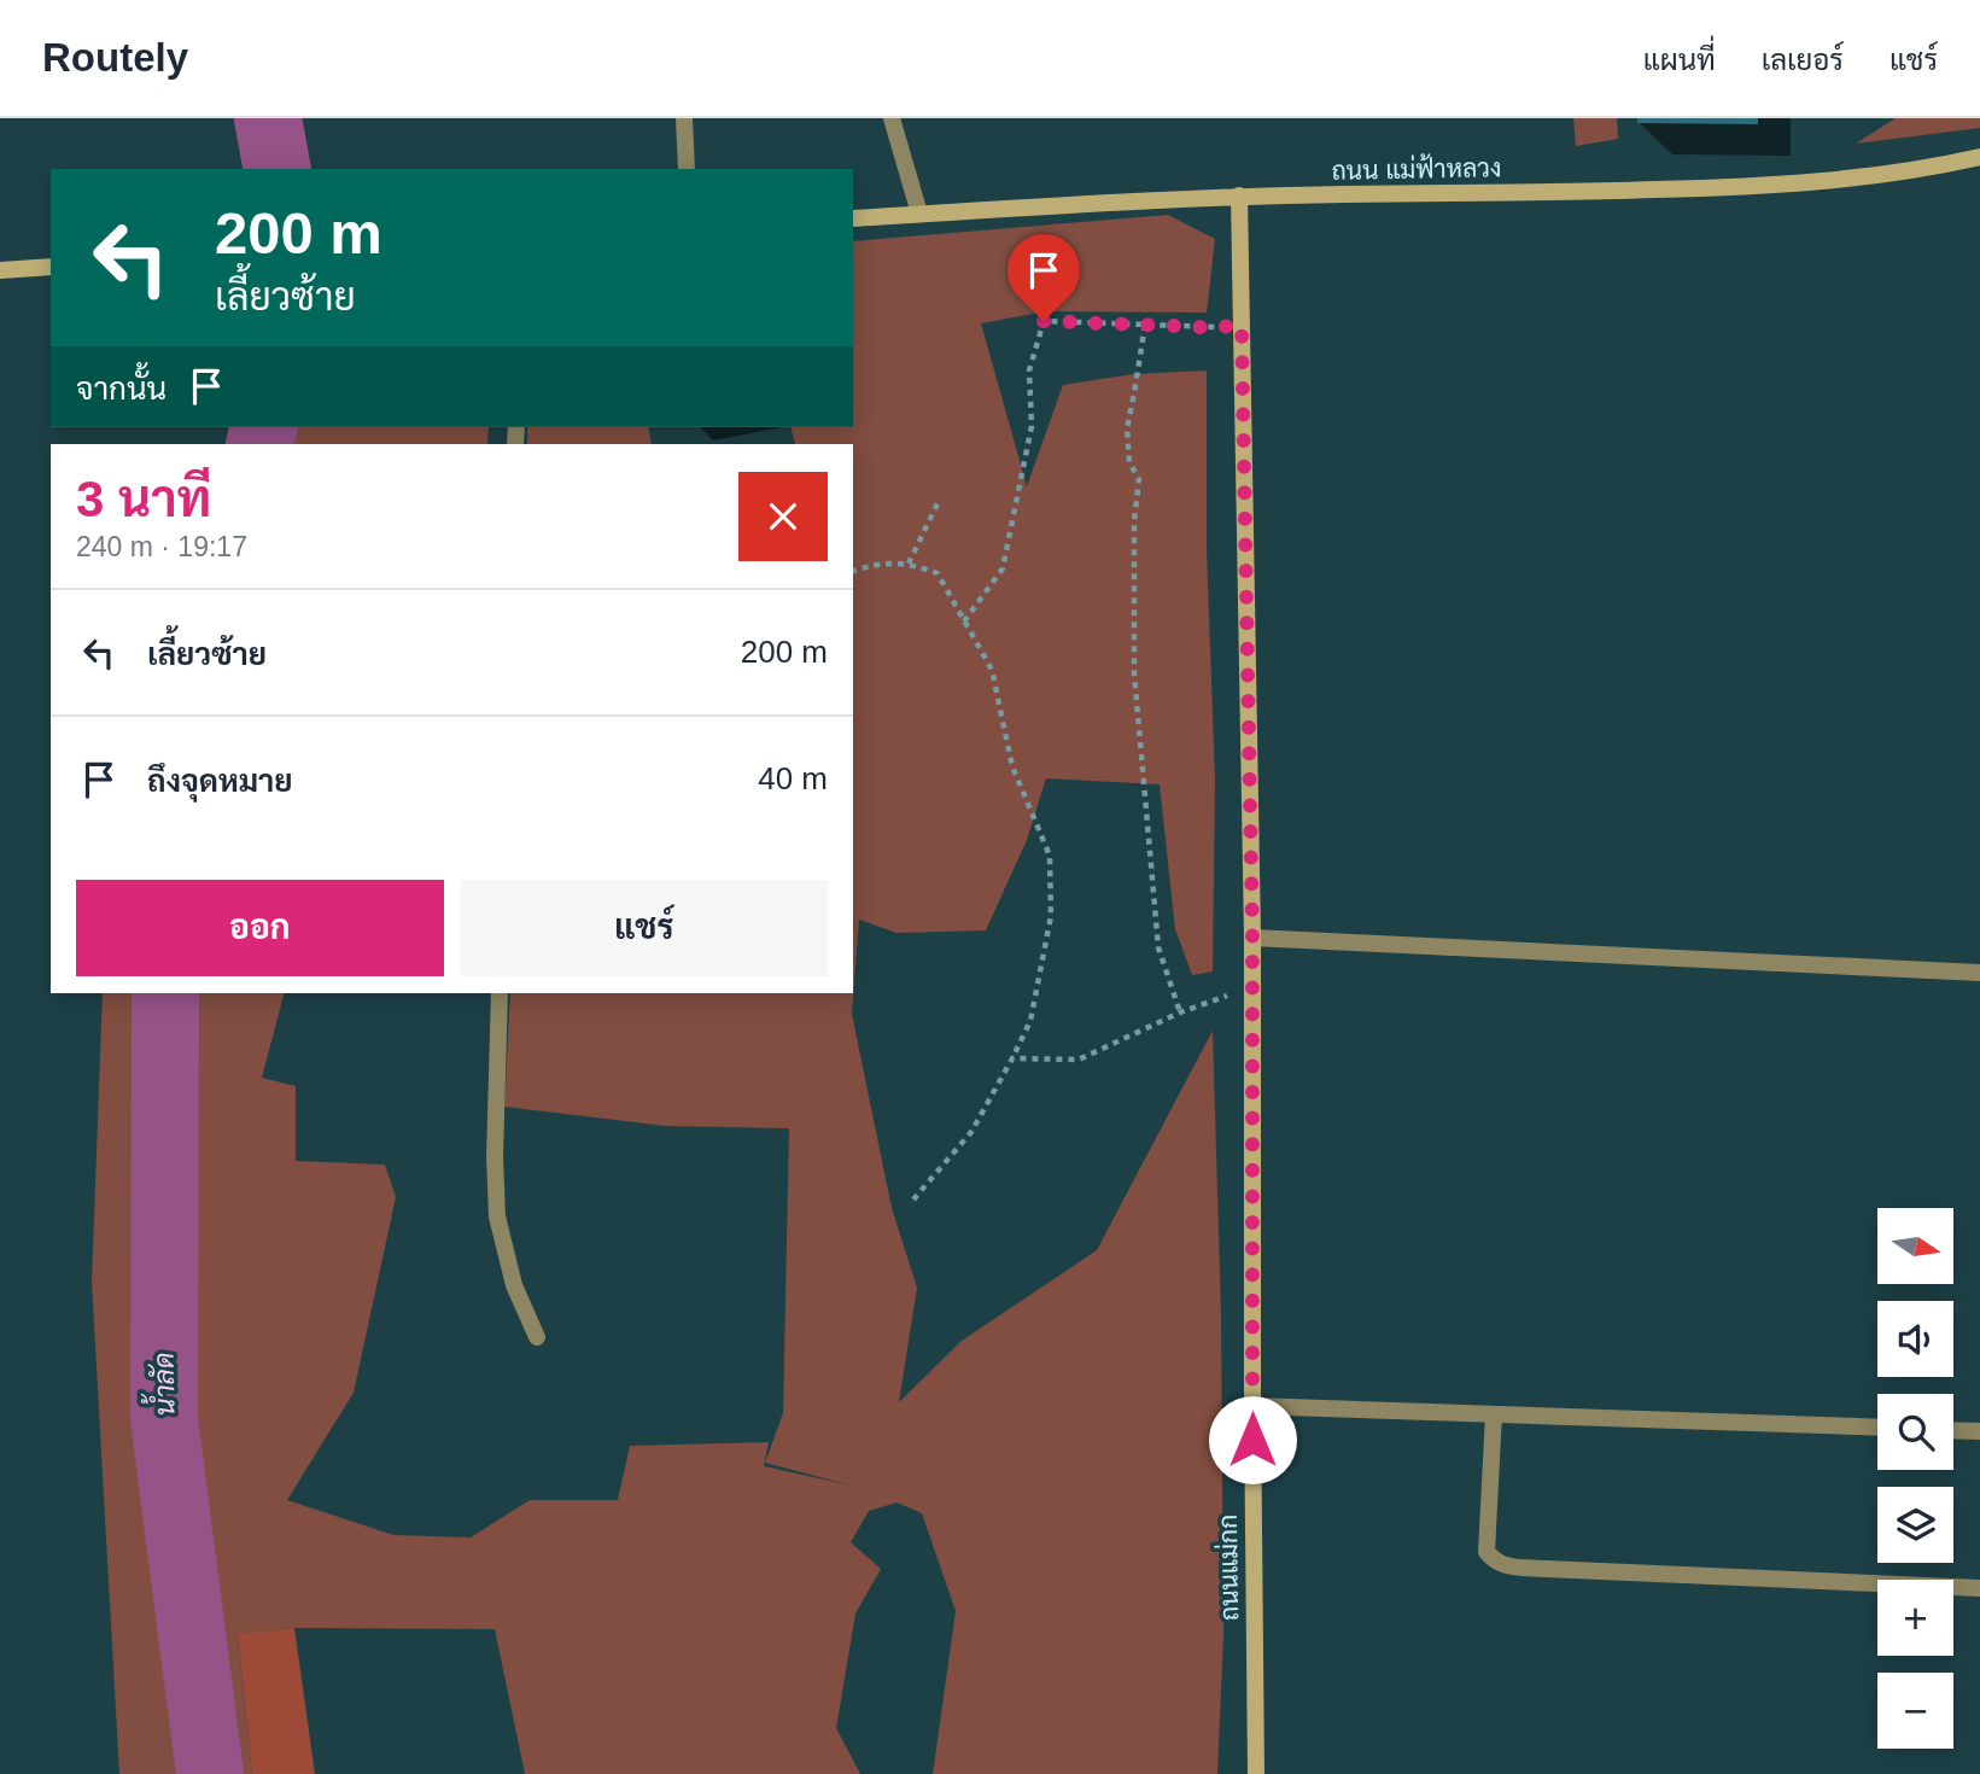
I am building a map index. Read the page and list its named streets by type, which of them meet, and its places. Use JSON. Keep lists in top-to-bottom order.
{
  "streets": {
    "street": ["ถนน แม่ฟ้าหลวง", "ถนนแม่กก"]
  },
  "crossings": [
    ["ถนน แม่ฟ้าหลวง", "ถนนแม่กก"]
  ],
  "water": ["น้ำลัด"],
  "north": "right",
  "page": {
    "header": "Routely",
    "nav": ["แผนที่", "เลเยอร์", "แชร์"],
    "turn": ["200 m", "เลี้ยวซ้าย"],
    "then": "จากนั้น",
    "heading": ["3 นาที", "240 m · 19:17"],
    "list": [
      {
        "name": "เลี้ยวซ้าย",
        "value": "200 m"
      },
      {
        "name": "ถึงจุดหมาย",
        "value": "40 m"
      }
    ],
    "buttons": ["ออก", "แชร์"],
    "map_buttons": ["+", "−"]
  }
}
